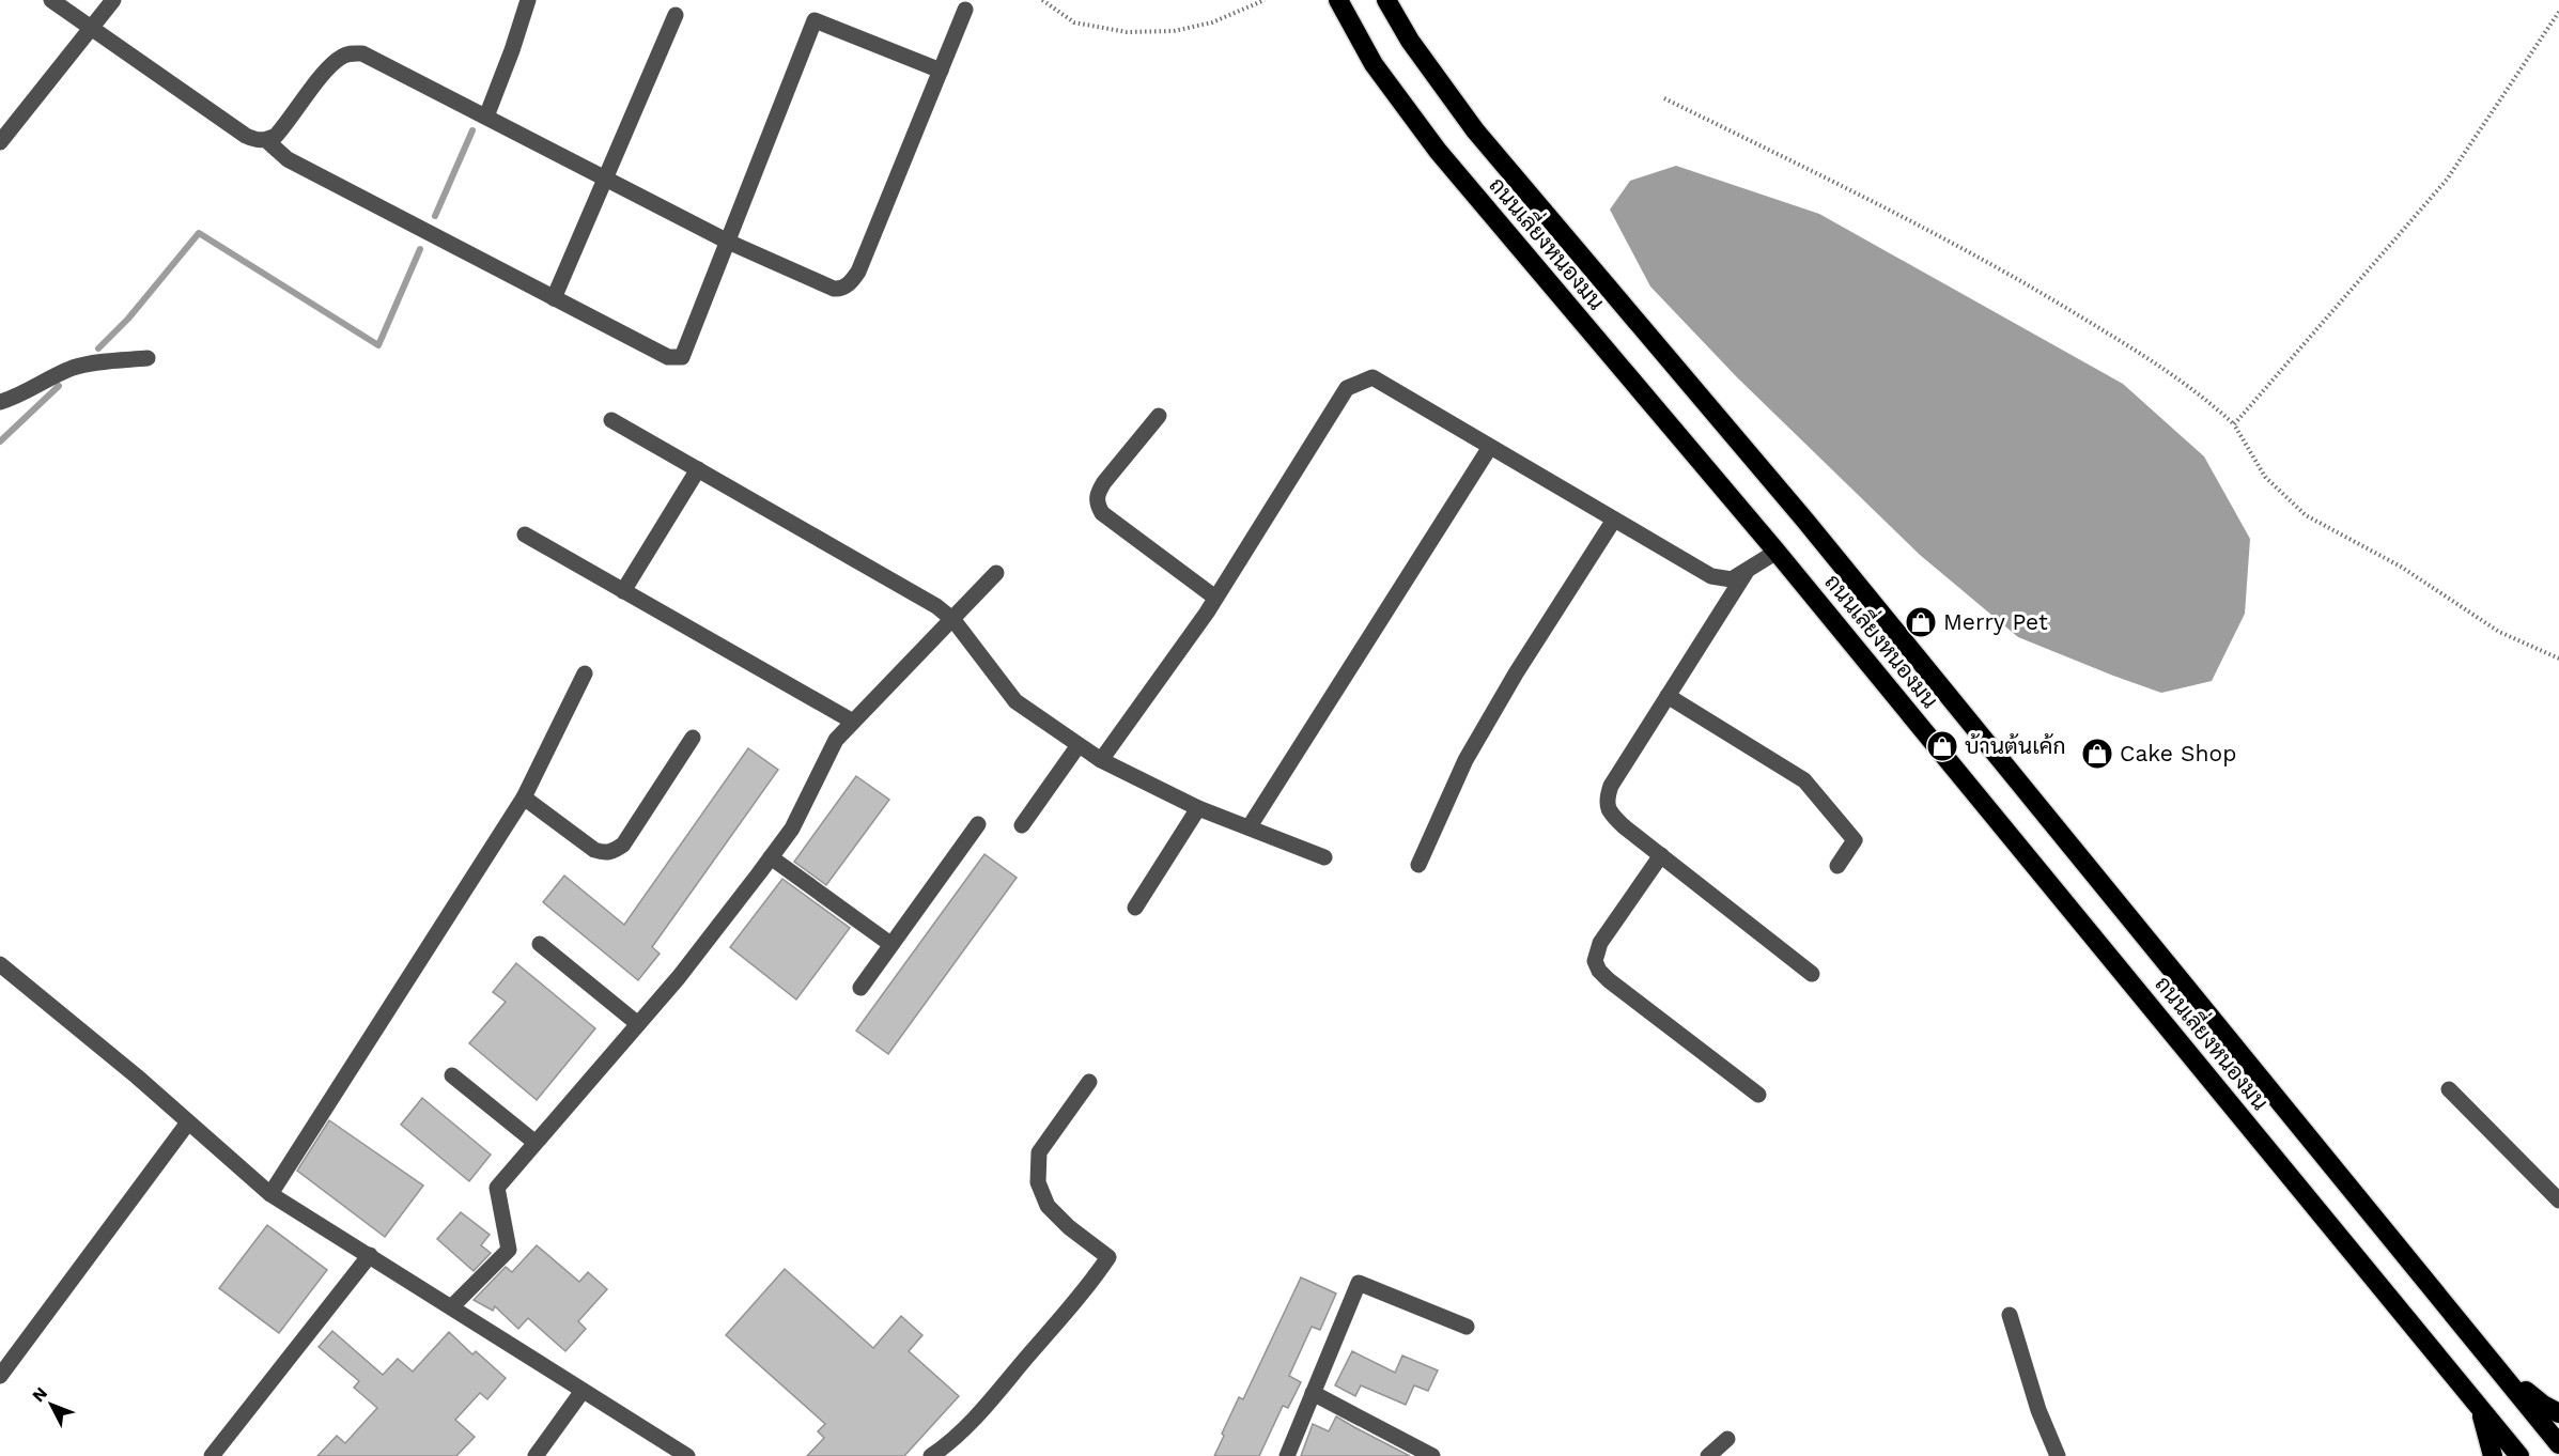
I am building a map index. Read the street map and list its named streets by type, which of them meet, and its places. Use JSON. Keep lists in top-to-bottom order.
{
  "streets": {
    "highway": ["ถนนเลี่ยงหนองมน"]
  },
  "places": {
    "shop": ["Merry Pet", "บ้านต้นเค้ก", "Cake Shop"]
  },
  "north": "top left"
}
